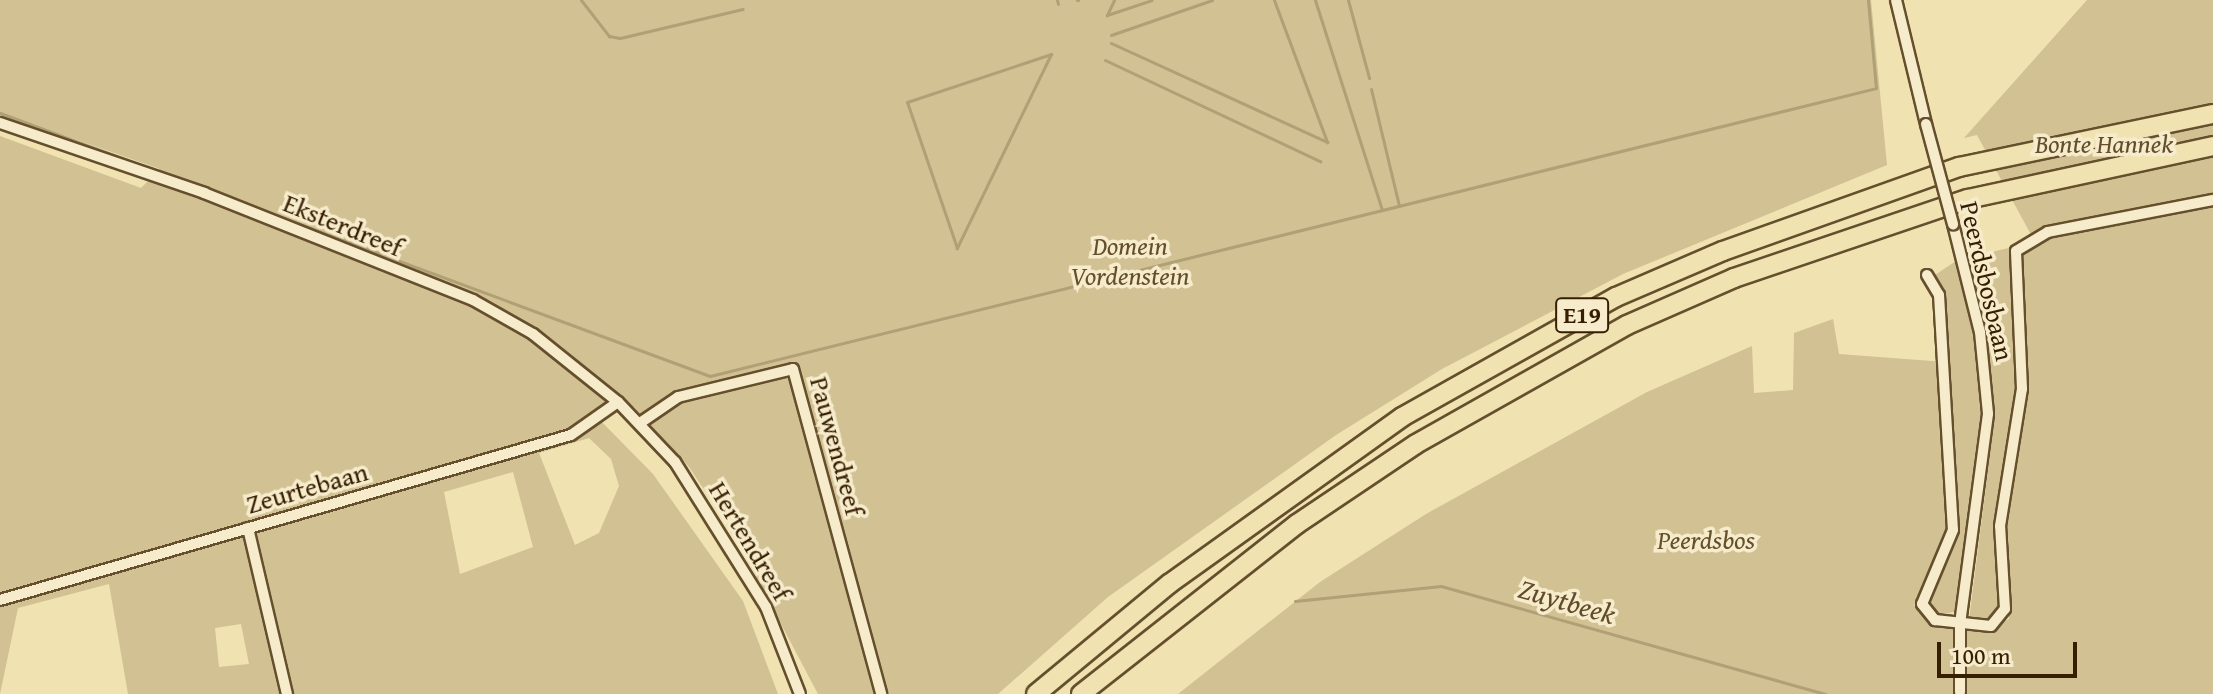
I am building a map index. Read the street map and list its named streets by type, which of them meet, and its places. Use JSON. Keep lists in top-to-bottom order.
{
  "streets": {
    "highway": ["E19"],
    "street": [
      "Eksterdreef",
      "Peerdsbosbaan",
      "Pauwendreef",
      "Zeurtebaan",
      "Hertendreef"
    ]
  },
  "crossings": [
    ["Eksterdreef", "Pauwendreef"],
    ["Eksterdreef", "Zeurtebaan"],
    ["Eksterdreef", "Hertendreef"],
    ["Pauwendreef", "Hertendreef"]
  ],
  "water": ["Zuytbeek"],
  "parks": ["Bonte Hannek", "Domein Vordenstein", "Peerdsbos"],
  "scale_bar": "100 m"
}
